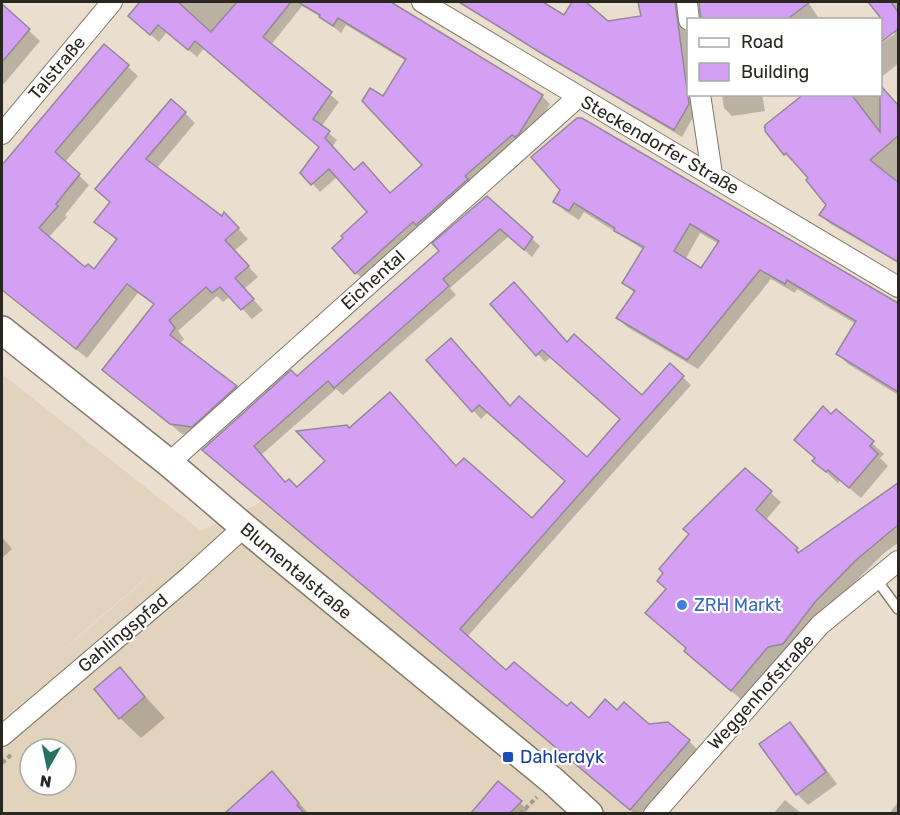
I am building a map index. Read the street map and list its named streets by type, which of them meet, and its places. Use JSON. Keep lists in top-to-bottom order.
{
  "streets": {
    "main road": ["Blumentalstraße"],
    "street": [
      "Talstraße",
      "Steckendorfer Straße",
      "Eichental",
      "Gahlingspfad",
      "Weggenhofstraße"
    ]
  },
  "crossings": [
    ["Steckendorfer Straße", "Eichental"],
    ["Eichental", "Blumentalstraße"],
    ["Blumentalstraße", "Gahlingspfad"]
  ],
  "places": {
    "other": ["ZRH Markt"],
    "transit": ["Dahlerdyk"]
  },
  "legend": ["Road", "Building"],
  "north": "bottom"
}
